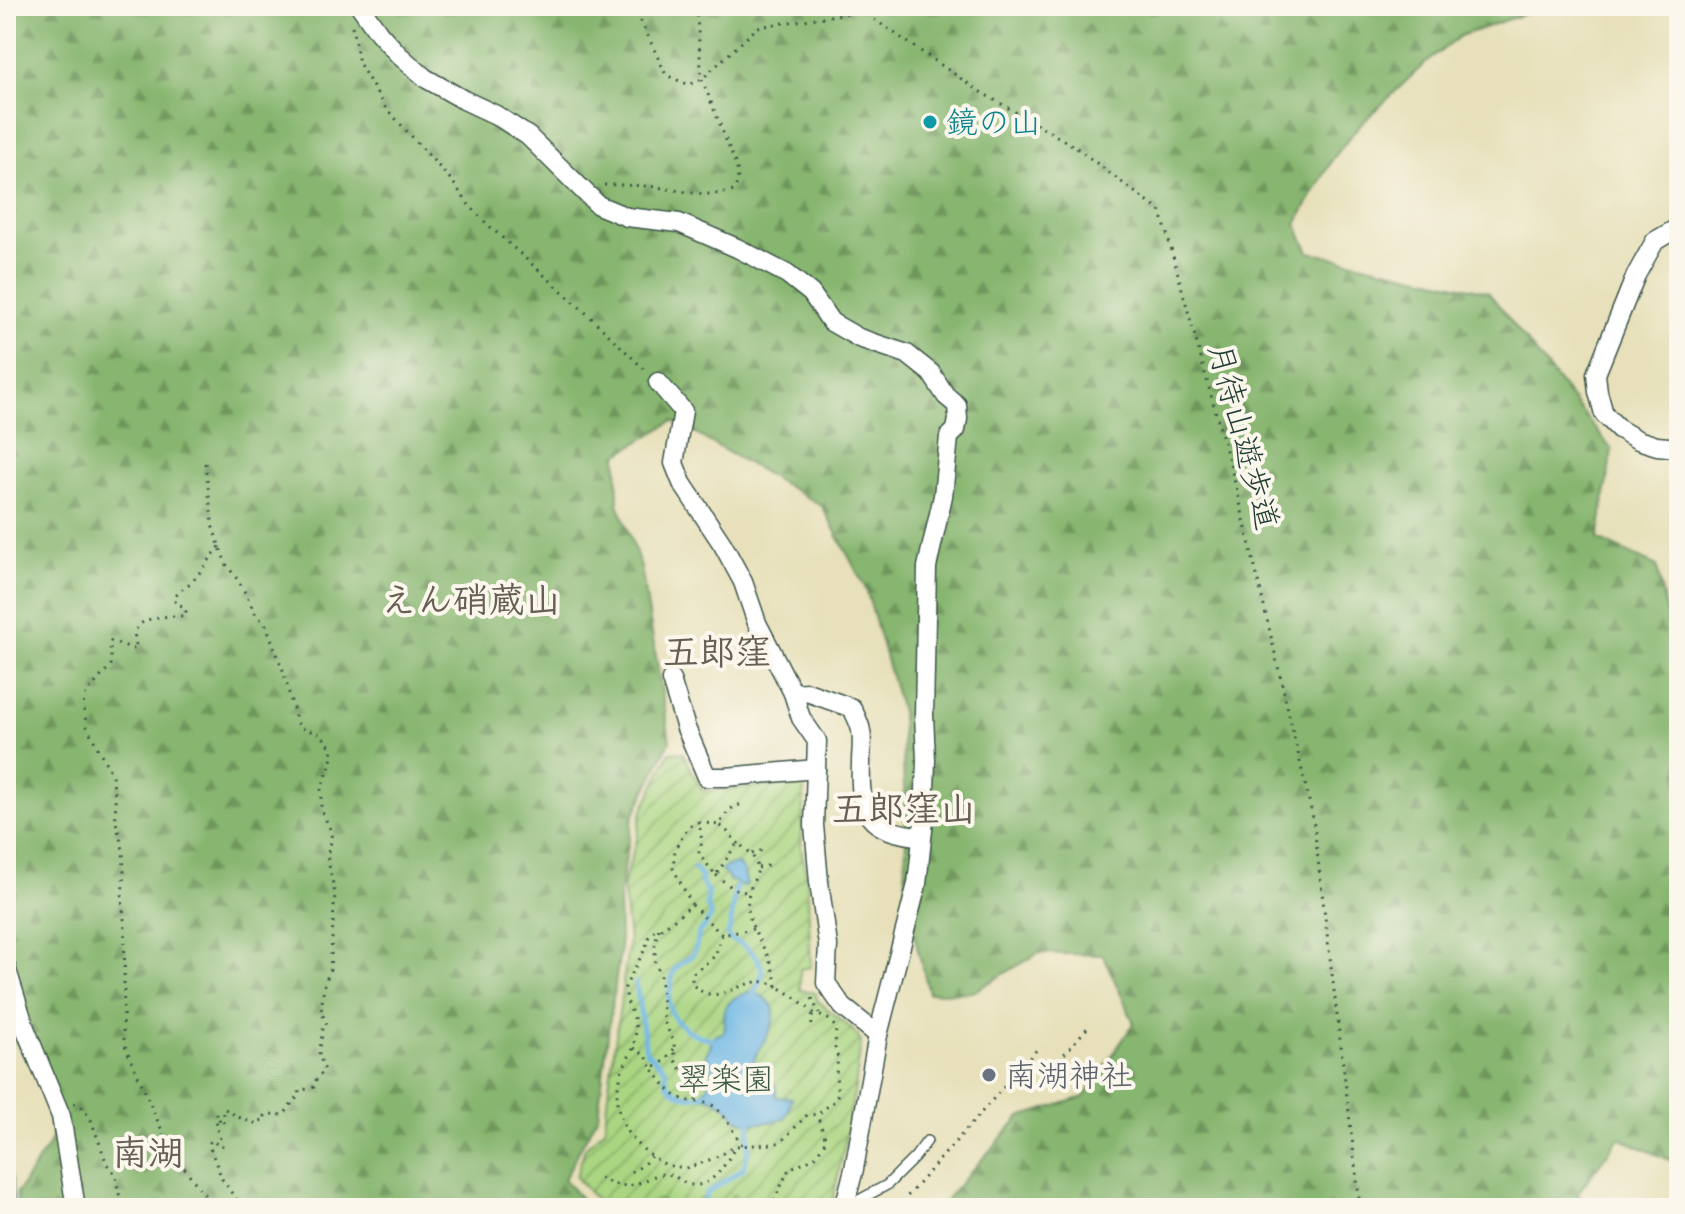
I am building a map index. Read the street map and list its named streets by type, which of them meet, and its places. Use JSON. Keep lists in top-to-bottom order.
{
  "streets": {
    "path": ["月待山遊歩道"]
  },
  "districts": [
    "えん硝蔵山",
    "五郎窪",
    "五郎窪山",
    "南湖"
  ],
  "parks": ["翠楽園"],
  "places": ["鏡の山", "南湖神社"]
}
